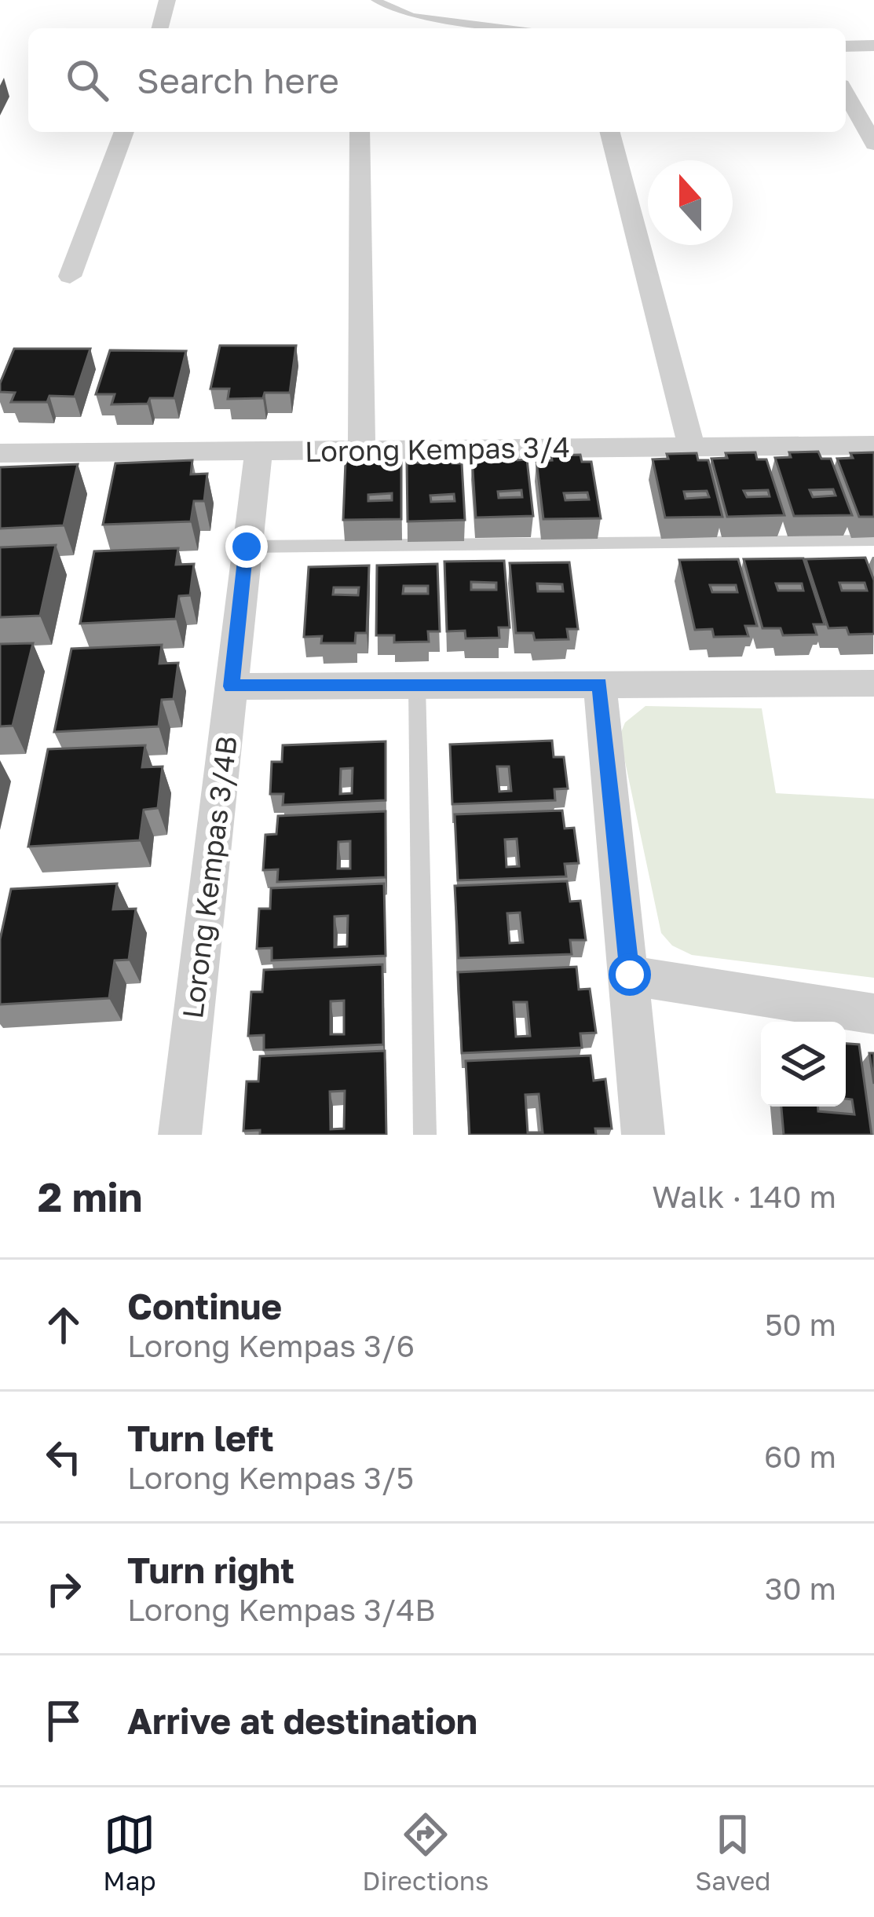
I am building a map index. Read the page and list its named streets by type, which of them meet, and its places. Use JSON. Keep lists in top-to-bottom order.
{
  "streets": {
    "street": ["Lorong Kempas 3/4", "Lorong Kempas 3/4B"]
  },
  "crossings": [
    ["Lorong Kempas 3/4", "Lorong Kempas 3/4B"]
  ],
  "north": "top",
  "page": {
    "search": "Search here",
    "heading": ["2 min", "Walk · 140 m"],
    "list": [
      ["Continue", "Lorong Kempas 3/6", "50 m"],
      ["Turn left", "Lorong Kempas 3/5", "60 m"],
      ["Turn right", "Lorong Kempas 3/4B", "30 m"],
      "Arrive at destination"
    ],
    "nav": ["Map", "Directions", "Saved"]
  }
}
